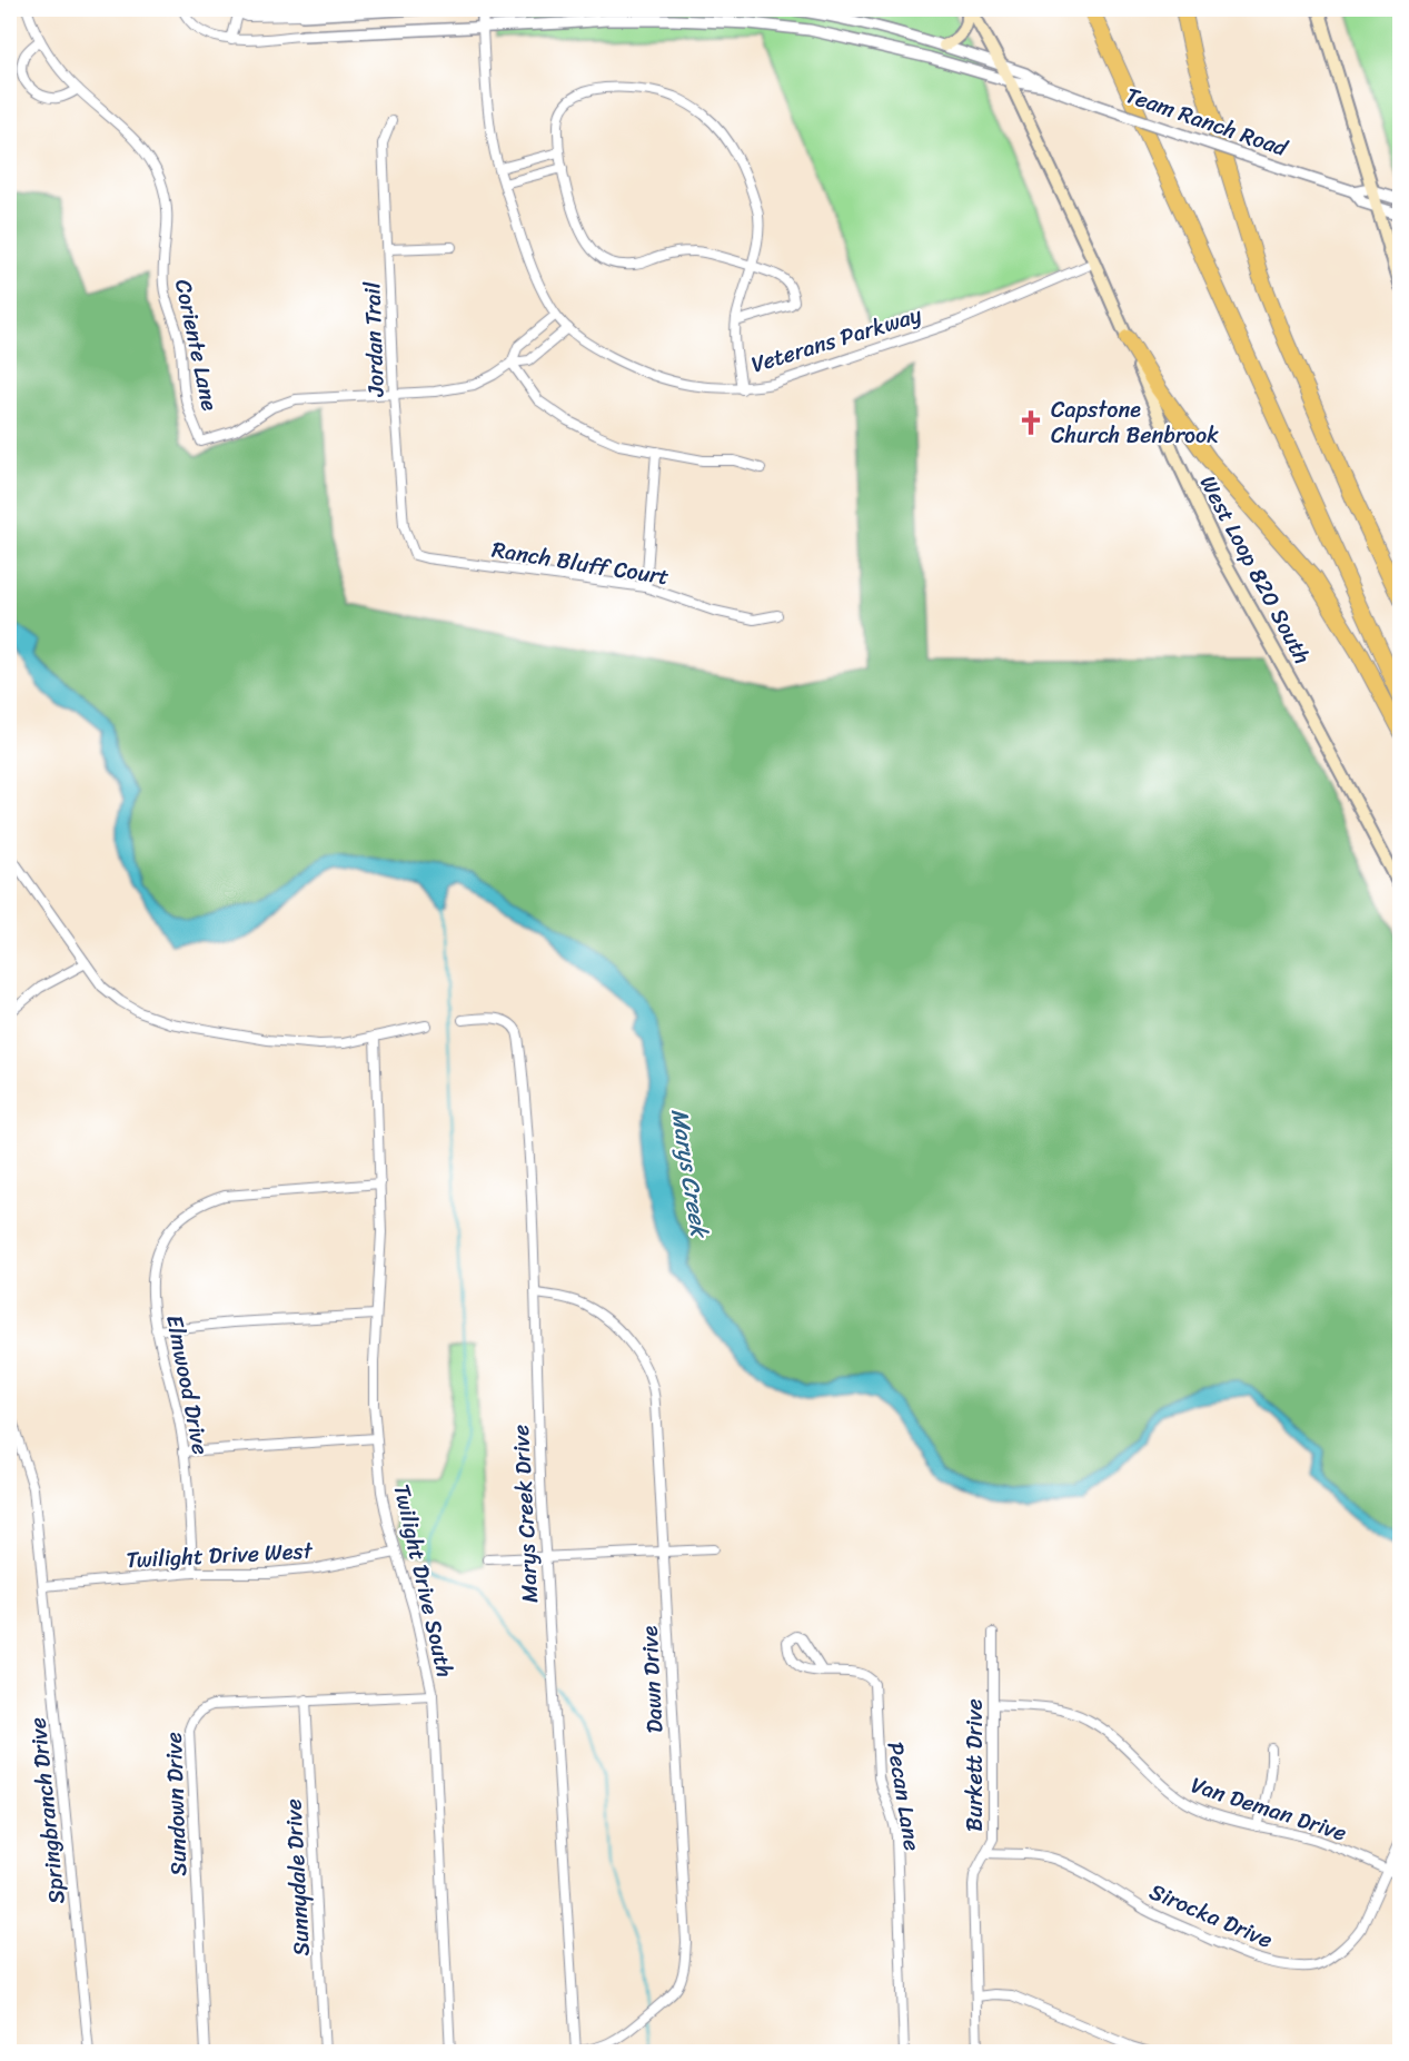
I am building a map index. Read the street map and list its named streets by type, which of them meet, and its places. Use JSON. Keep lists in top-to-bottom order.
{
  "streets": {
    "main road": ["West Loop 820 South"],
    "street": [
      "Team Ranch Road",
      "Jordan Trail",
      "Veterans Parkway",
      "Coriente Lane",
      "Ranch Bluff Court",
      "Elmwood Drive",
      "Marys Creek Drive",
      "Twilight Drive West",
      "Twilight Drive South",
      "Dawn Drive",
      "Burkett Drive",
      "Pecan Lane",
      "Sundown Drive",
      "Van Deman Drive",
      "Springbranch Drive",
      "Sunnydale Drive",
      "Sirocka Drive"
    ]
  },
  "crossings": [
    ["Team Ranch Road", "Veterans Parkway"],
    ["Team Ranch Road", "West Loop 820 South"],
    ["Jordan Trail", "Coriente Lane"],
    ["Jordan Trail", "Ranch Bluff Court"],
    ["Veterans Parkway", "West Loop 820 South"],
    ["Elmwood Drive", "Twilight Drive West"],
    ["Elmwood Drive", "Twilight Drive South"],
    ["Marys Creek Drive", "Dawn Drive"],
    ["Twilight Drive West", "Twilight Drive South"],
    ["Twilight Drive West", "Springbranch Drive"],
    ["Twilight Drive South", "Sundown Drive"],
    ["Burkett Drive", "Van Deman Drive"],
    ["Burkett Drive", "Sirocka Drive"],
    ["Sundown Drive", "Sunnydale Drive"],
    ["Van Deman Drive", "Sirocka Drive"]
  ],
  "water": ["Marys Creek"],
  "places": {
    "church": ["Capstone Church Benbrook"]
  }
}
